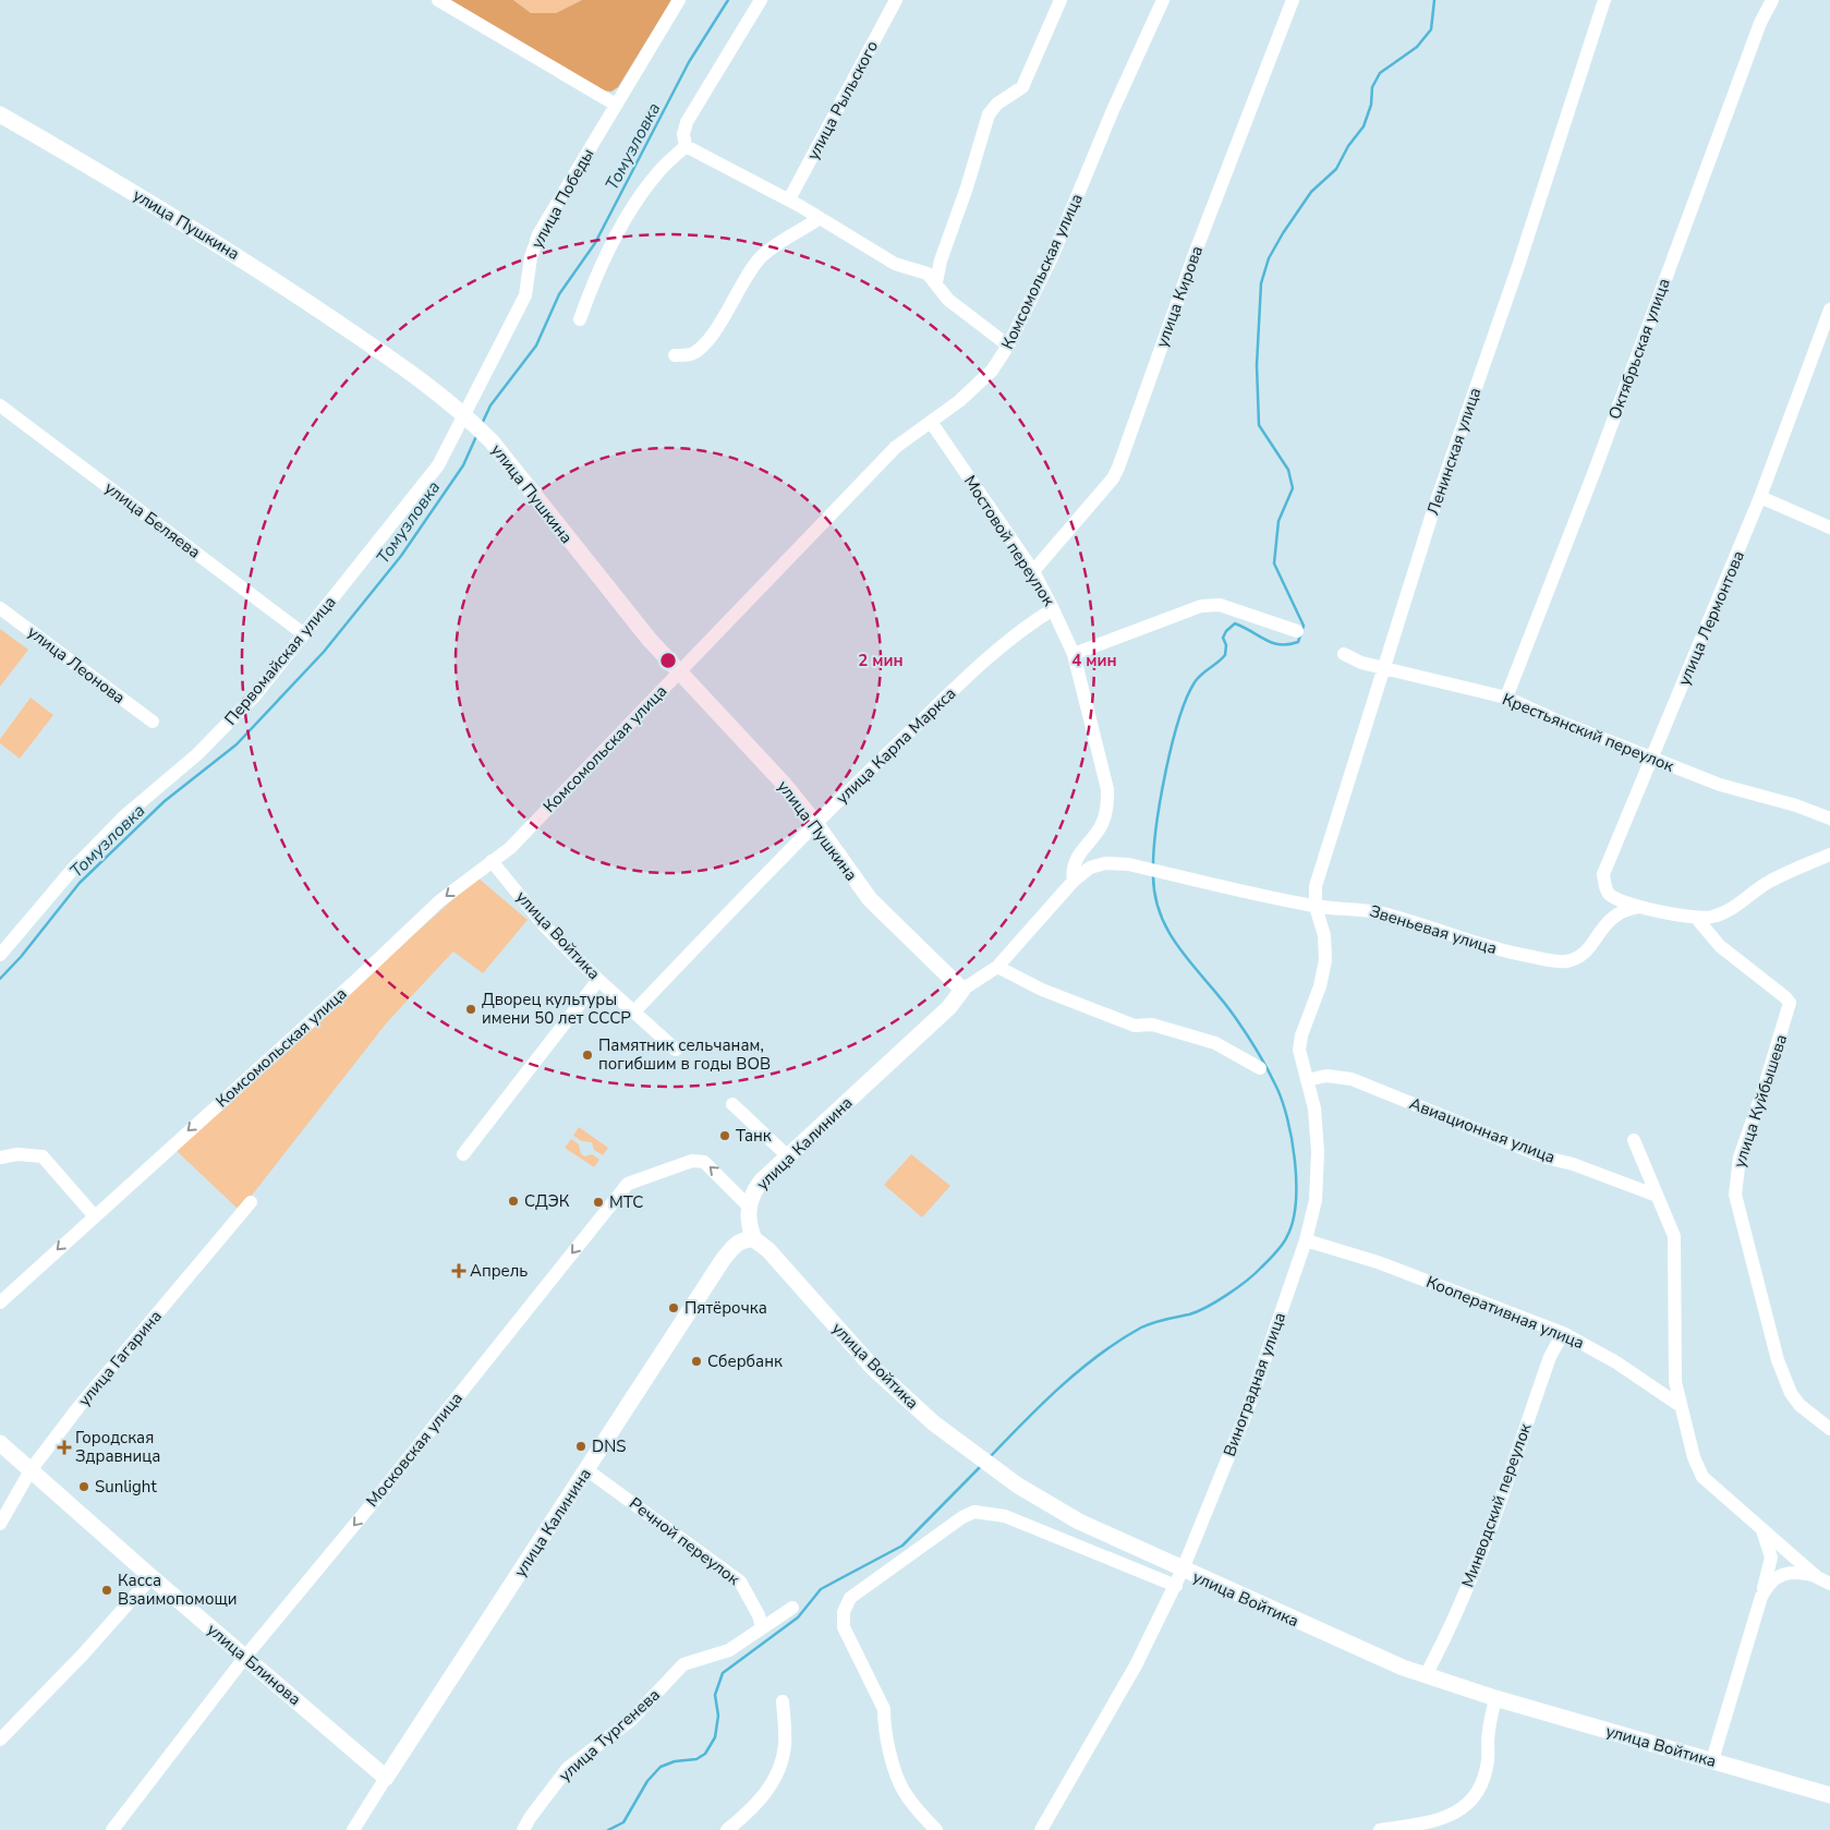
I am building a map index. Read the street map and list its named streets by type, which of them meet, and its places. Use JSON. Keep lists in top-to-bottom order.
{
  "streets": {
    "main road": [
      "улица Пушкина",
      "улица Войтика",
      "улица Калинина",
      "улица Блинова"
    ],
    "street": [
      "улица Рыльского",
      "улица Победы",
      "Комсомольская улица",
      "улица Кирова",
      "Октябрьская улица",
      "Ленинская улица",
      "улица Беляева",
      "Мостовой переулок",
      "улица Лермонтова",
      "Первомайская улица",
      "улица Леонова",
      "Крестьянский переулок",
      "улица Карла Маркса",
      "Звеньевая улица",
      "улица Куйбышева",
      "Авиационная улица",
      "Кооперативная улица",
      "улица Гагарина",
      "Виноградная улица",
      "Московская улица",
      "Минводский переулок",
      "Речной переулок",
      "улица Тургенева"
    ]
  },
  "crossings": [
    ["улица Победы", "улица Пушкина"],
    ["улица Победы", "Первомайская улица"],
    ["улица Пушкина", "Комсомольская улица"],
    ["улица Пушкина", "Первомайская улица"],
    ["улица Пушкина", "улица Карла Маркса"],
    ["улица Пушкина", "улица Калинина"],
    ["Комсомольская улица", "Мостовой переулок"],
    ["Комсомольская улица", "улица Войтика"],
    ["улица Кирова", "Мостовой переулок"],
    ["Октябрьская улица", "Крестьянский переулок"],
    ["Ленинская улица", "Крестьянский переулок"],
    ["Ленинская улица", "Звеньевая улица"],
    ["Ленинская улица", "Виноградная улица"],
    ["улица Беляева", "Первомайская улица"],
    ["Мостовой переулок", "улица Карла Маркса"],
    ["Мостовой переулок", "улица Калинина"],
    ["улица Лермонтова", "Крестьянский переулок"],
    ["улица Лермонтова", "Звеньевая улица"],
    ["улица Лермонтова", "улица Куйбышева"],
    ["улица Карла Маркса", "улица Войтика"],
    ["Звеньевая улица", "улица Калинина"],
    ["Звеньевая улица", "Виноградная улица"],
    ["улица Войтика", "улица Калинина"],
    ["улица Войтика", "Виноградная улица"],
    ["улица Войтика", "Минводский переулок"],
    ["Авиационная улица", "Виноградная улица"],
    ["улица Калинина", "Московская улица"],
    ["улица Калинина", "Речной переулок"],
    ["улица Калинина", "улица Блинова"],
    ["Кооперативная улица", "Виноградная улица"],
    ["Кооперативная улица", "Минводский переулок"],
    ["улица Гагарина", "улица Блинова"],
    ["Московская улица", "улица Блинова"],
    ["Речной переулок", "улица Тургенева"]
  ],
  "one_way": ["Комсомольская улица", "Московская улица"],
  "water": ["Томузловка"],
  "places": {
    "other": [
      "Дворец культуры имени 50 лет СССР",
      "Памятник сельчанам, погибшим в годы ВОВ",
      "Танк",
      "СДЭК",
      "МТС",
      "Пятёрочка",
      "Сбербанк",
      "DNS",
      "Sunlight",
      "Касса Взаимопомощи"
    ],
    "health": ["Апрель", "Городская Здравница"]
  },
  "rings": ["2 мин", "4 мин"]
}
